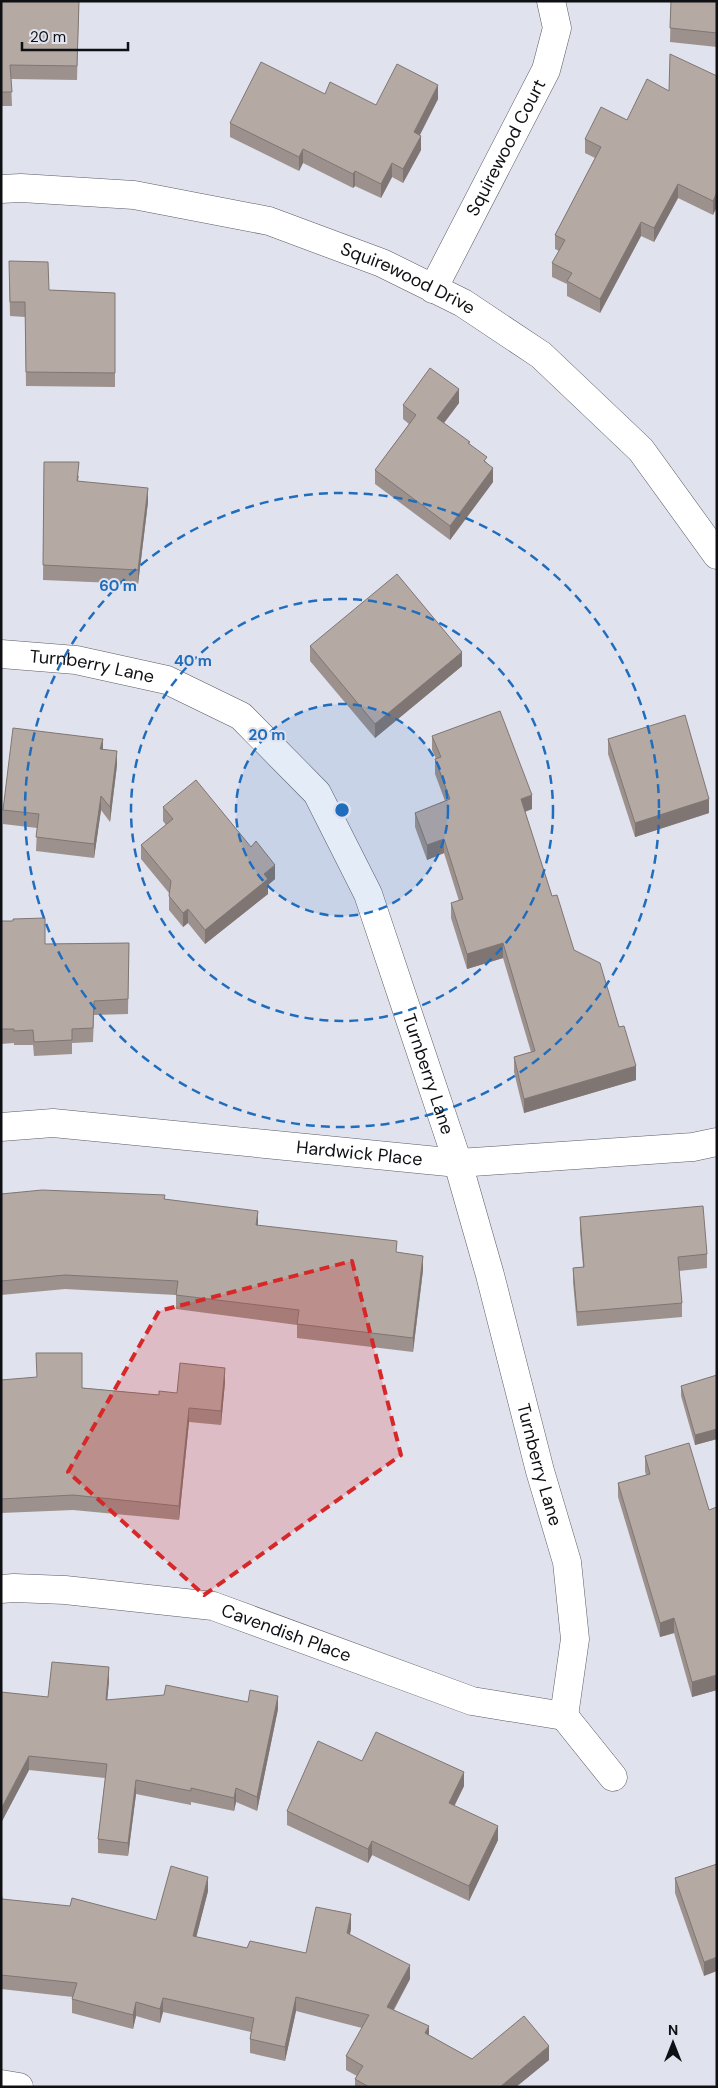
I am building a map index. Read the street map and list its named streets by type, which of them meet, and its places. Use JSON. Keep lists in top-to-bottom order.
{
  "streets": {
    "street": [
      "Squirewood Court",
      "Squirewood Drive",
      "Turnberry Lane",
      "Hardwick Place",
      "Cavendish Place"
    ]
  },
  "crossings": [
    ["Squirewood Court", "Squirewood Drive"],
    ["Turnberry Lane", "Hardwick Place"],
    ["Turnberry Lane", "Cavendish Place"]
  ],
  "scale_bar": "20 m",
  "north": "top",
  "rings": ["60 m", "40 m", "20 m"]
}
